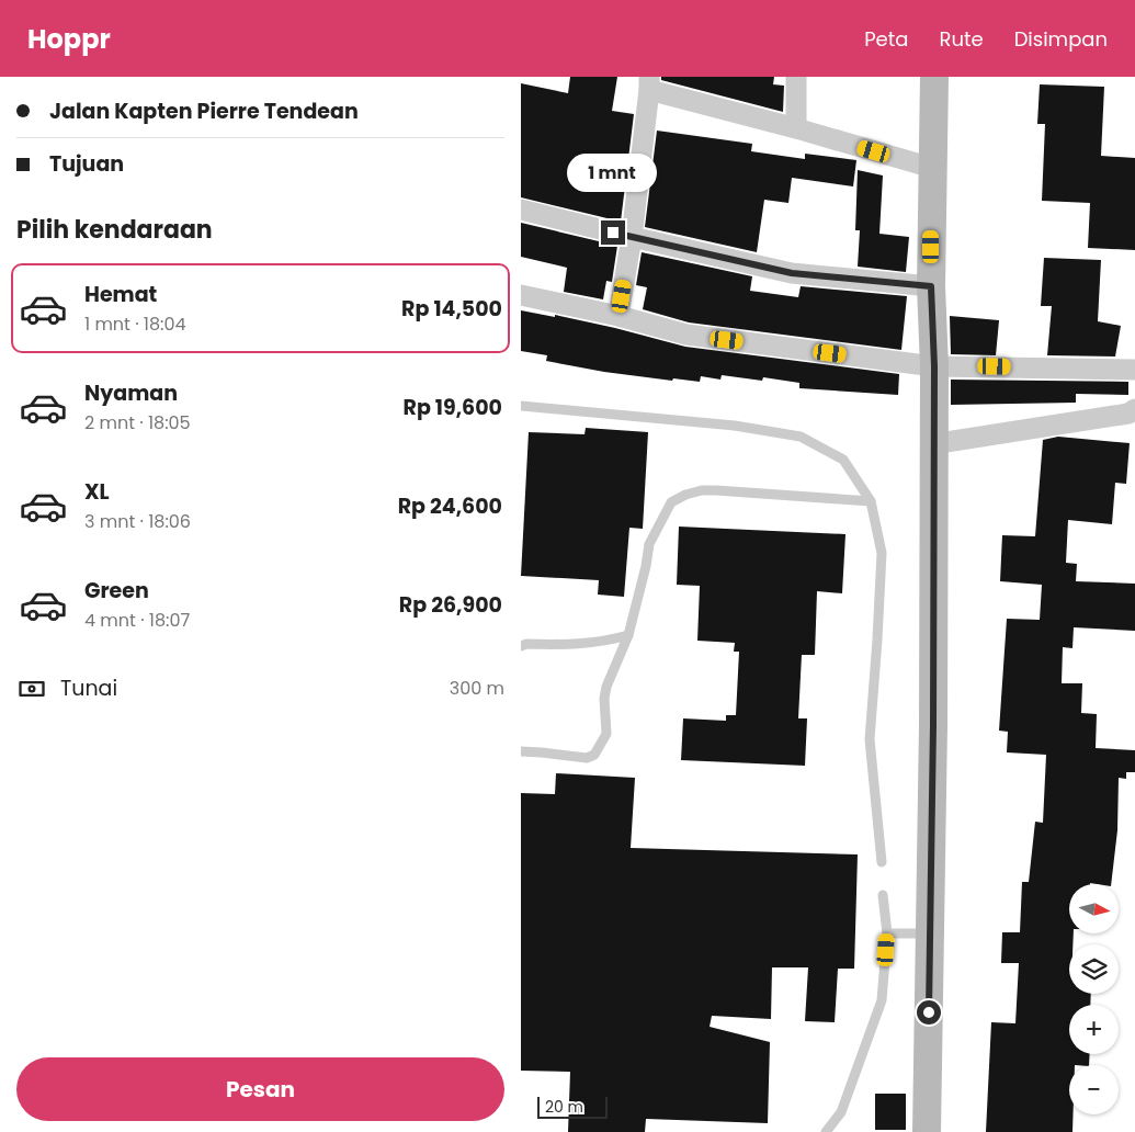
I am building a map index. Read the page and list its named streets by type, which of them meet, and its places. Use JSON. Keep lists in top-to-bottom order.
{
  "scale_bar": "20 m",
  "north": "right",
  "page": {
    "header": "Hoppr",
    "nav": ["Peta", "Rute", "Disimpan"],
    "banner": ["Jalan Kapten Pierre Tendean", "Tujuan"],
    "bubble": "1 mnt",
    "heading": "Pilih kendaraan",
    "list": [
      {
        "name": "Hemat",
        "note": "1 mnt · 18:04",
        "value": "Rp 14,500"
      },
      {
        "name": "Nyaman",
        "note": "2 mnt · 18:05",
        "value": "Rp 19,600"
      },
      {
        "name": "XL",
        "note": "3 mnt · 18:06",
        "value": "Rp 24,600"
      },
      {
        "name": "Green",
        "note": "4 mnt · 18:07",
        "value": "Rp 26,900"
      }
    ],
    "pay": ["Tunai", "300 m"],
    "map_buttons": ["+", "−"],
    "buttons": "Pesan",
    "scale": "20 m"
  }
}
